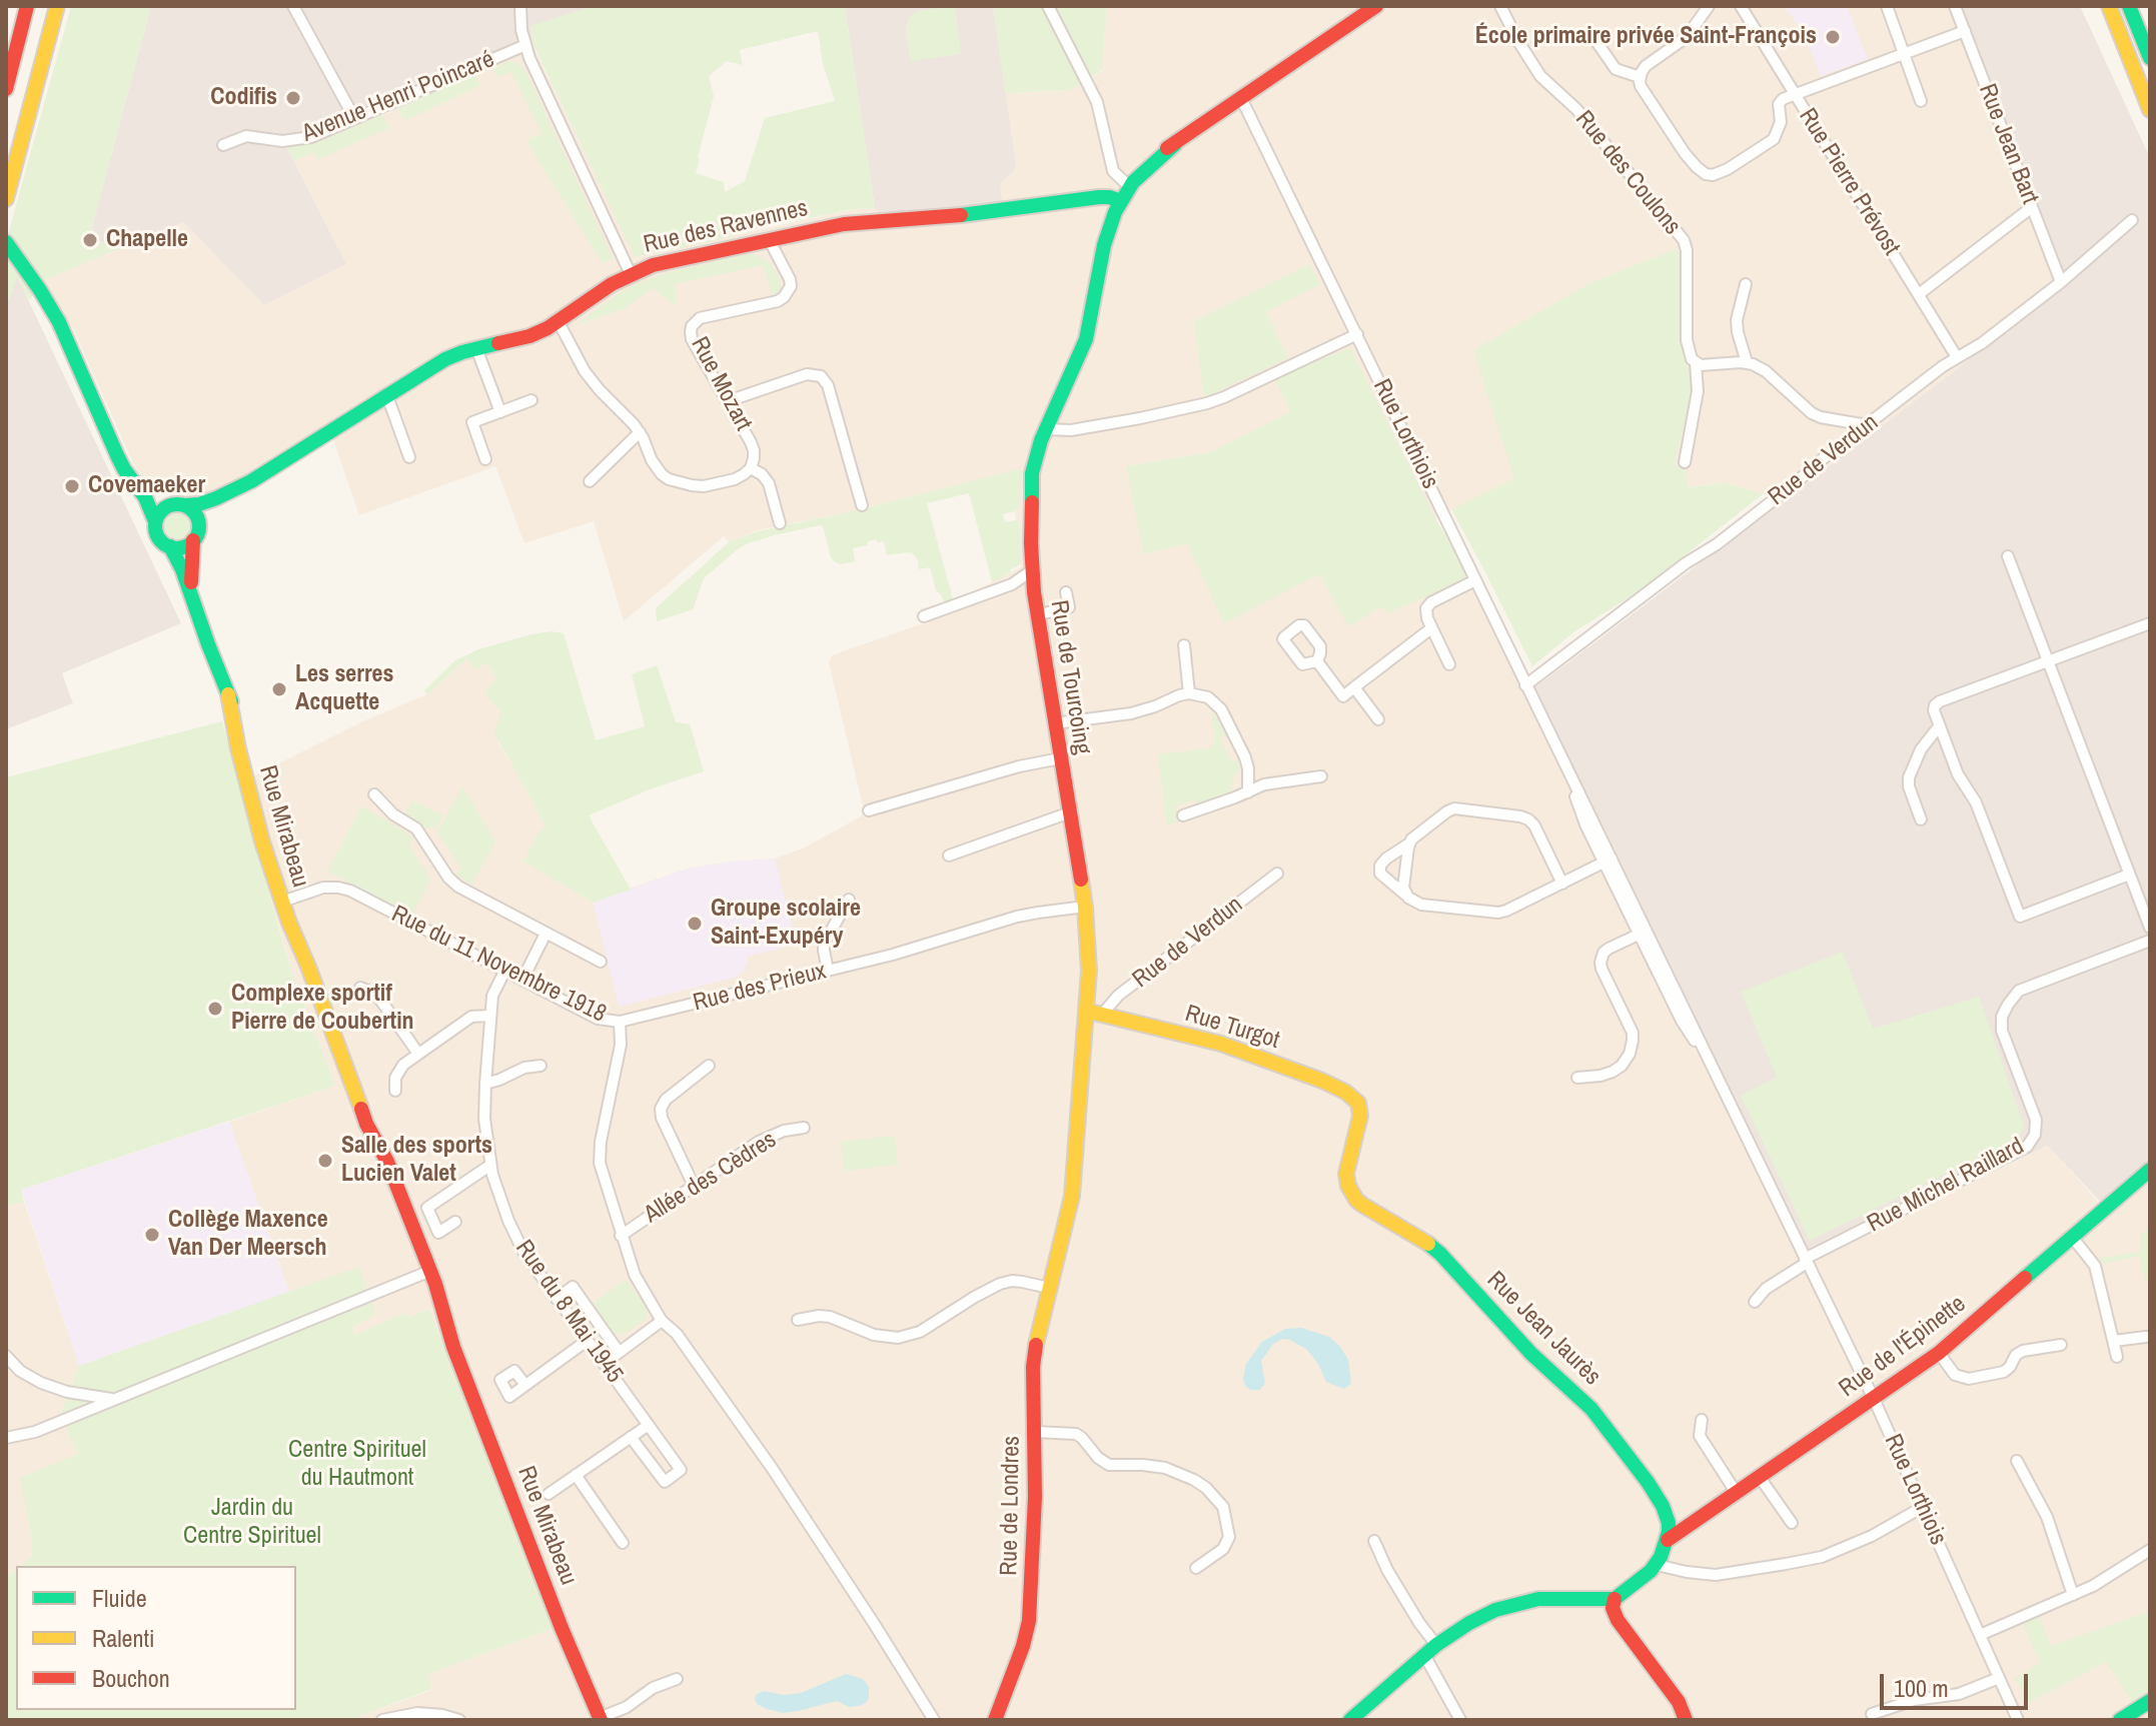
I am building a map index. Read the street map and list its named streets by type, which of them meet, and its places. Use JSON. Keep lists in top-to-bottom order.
{
  "streets": {
    "main road": [
      "Rue des Ravennes",
      "Rue de Tourcoing",
      "Rue Mirabeau",
      "Rue Turgot",
      "Rue Jean Jaurès",
      "Rue de l'Épinette",
      "Rue de Londres"
    ],
    "street": [
      "Avenue Henri Poincaré",
      "Rue Jean Bart",
      "Rue des Coulons",
      "Rue Pierre Prévost",
      "Rue Mozart",
      "Rue Lorthiois",
      "Rue de Verdun",
      "Rue du 11 Novembre 1918",
      "Rue des Prieux",
      "Allée des Cèdres",
      "Rue Michel Raillard",
      "Rue du 8 Mai 1945"
    ]
  },
  "crossings": [
    ["Rue Jean Bart", "Rue de Verdun"],
    ["Rue Pierre Prévost", "Rue de Verdun"],
    ["Rue des Ravennes", "Rue Mozart"],
    ["Rue des Ravennes", "Rue de Tourcoing"],
    ["Rue des Ravennes", "Rue Mirabeau"],
    ["Rue Lorthiois", "Rue de Verdun"],
    ["Rue Lorthiois", "Rue de Tourcoing"],
    ["Rue Lorthiois", "Rue Michel Raillard"],
    ["Rue Lorthiois", "Rue de l'Épinette"],
    ["Rue de Verdun", "Rue Turgot"],
    ["Rue de Tourcoing", "Rue des Prieux"],
    ["Rue de Tourcoing", "Rue Turgot"],
    ["Rue de Tourcoing", "Rue de Londres"],
    ["Rue Mirabeau", "Rue du 11 Novembre 1918"],
    ["Rue du 11 Novembre 1918", "Rue des Prieux"],
    ["Rue du 11 Novembre 1918", "Allée des Cèdres"],
    ["Rue du 11 Novembre 1918", "Rue du 8 Mai 1945"],
    ["Rue Turgot", "Rue Jean Jaurès"],
    ["Rue Turgot", "Rue de Londres"],
    ["Rue Jean Jaurès", "Rue de l'Épinette"]
  ],
  "parks": ["Centre Spirituel du Hautmont", "Jardin du Centre Spirituel"],
  "places": [
    "École primaire privée Saint-François",
    "Codifis",
    "Chapelle",
    "Covemaeker",
    "Les serres Acquette",
    "Groupe scolaire Saint-Exupéry",
    "Complexe sportif Pierre de Coubertin",
    "Salle des sports Lucien Valet",
    "Collège Maxence Van Der Meersch"
  ],
  "legend": ["Fluide", "Ralenti", "Bouchon"],
  "scale_bar": "100 m"
}
